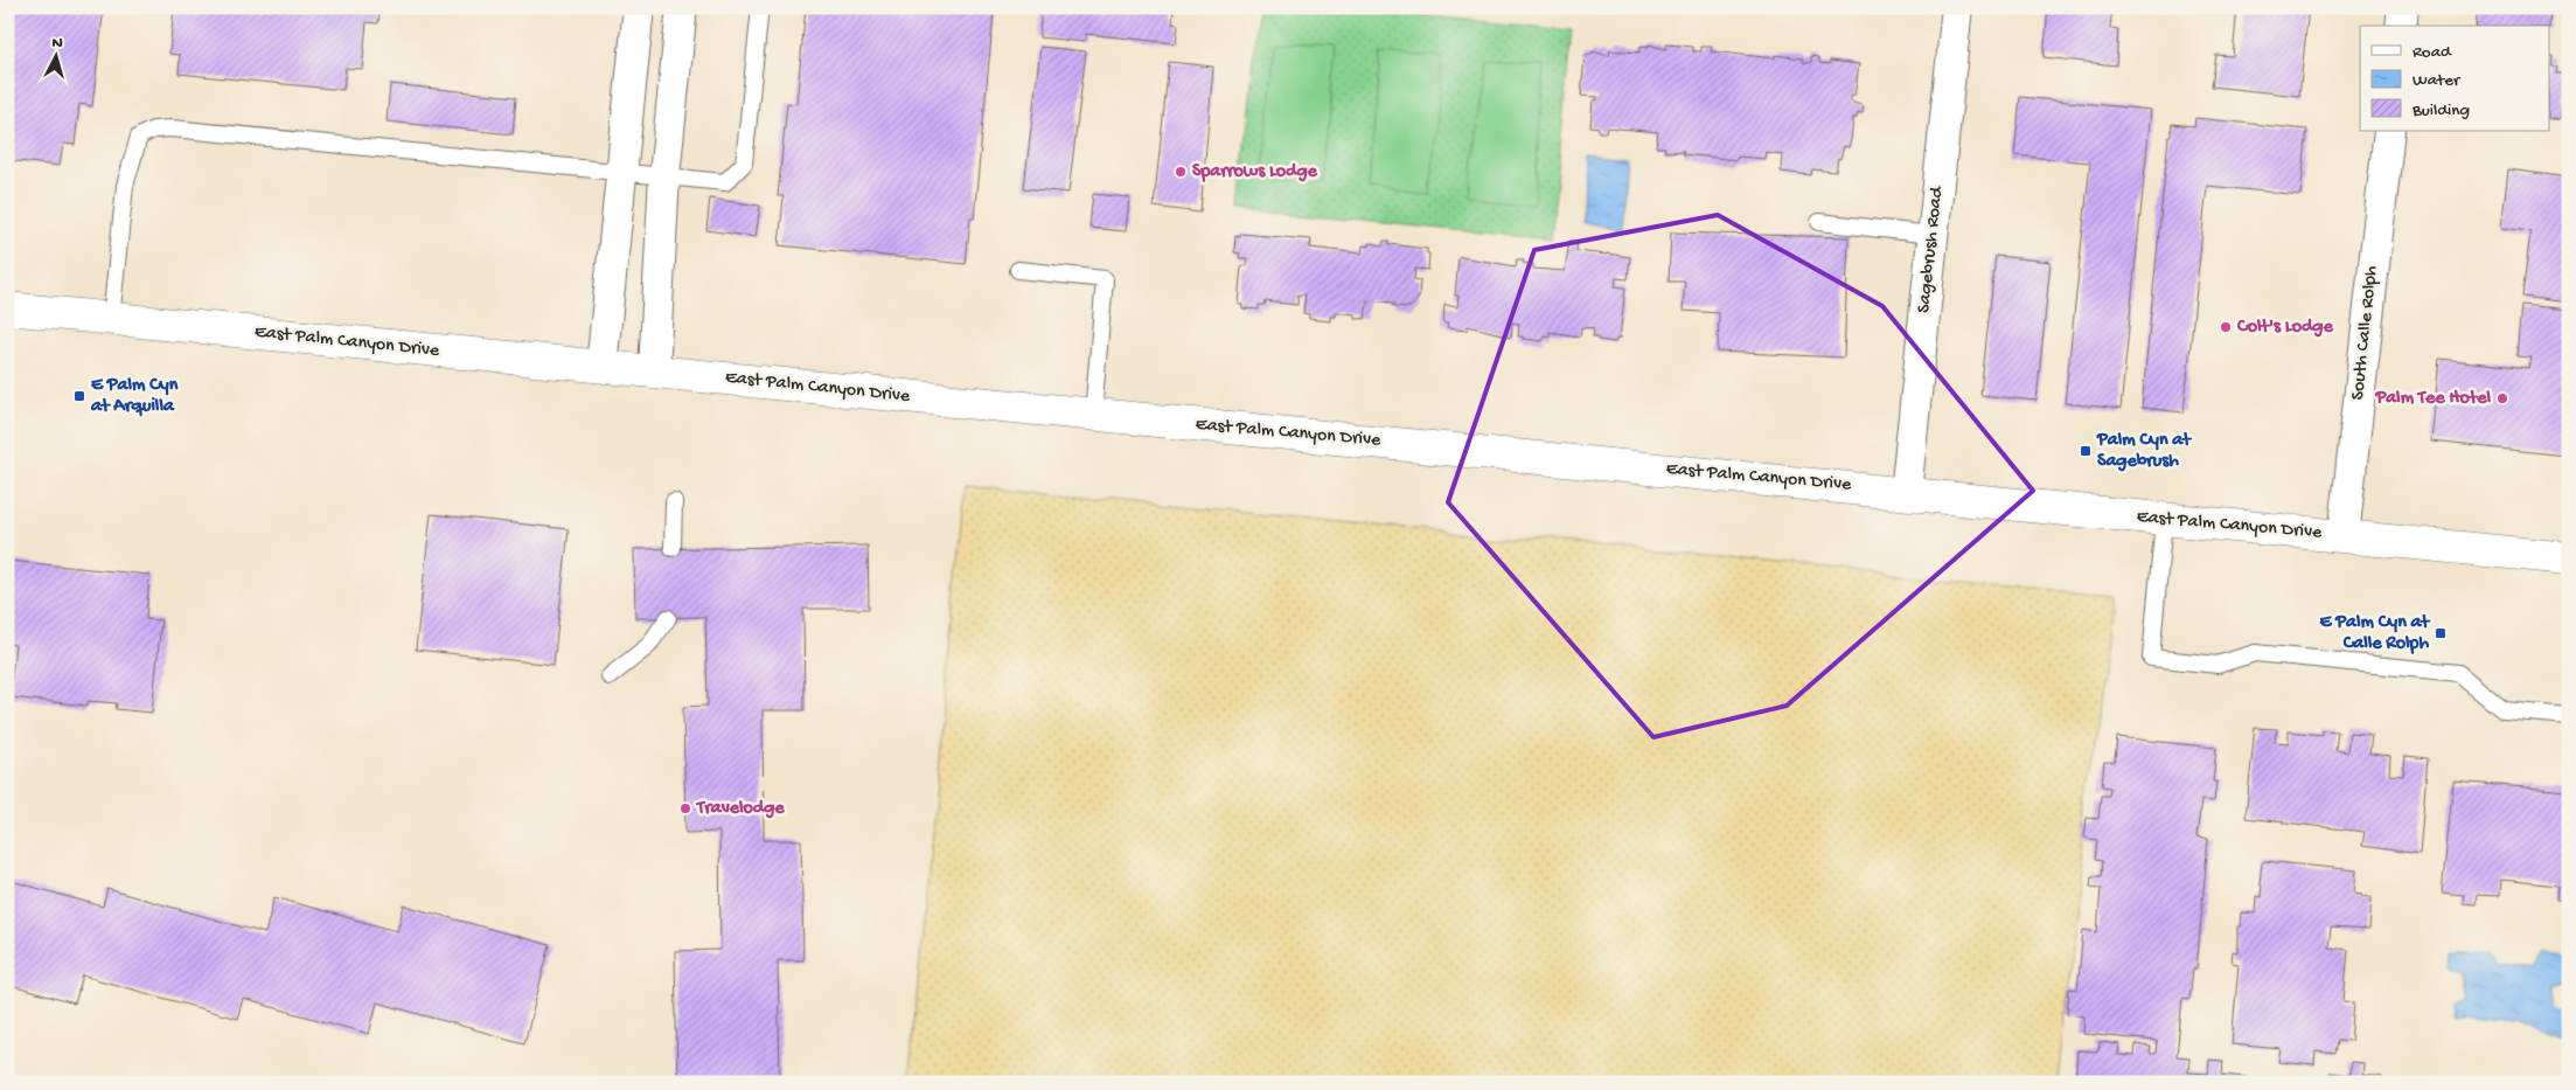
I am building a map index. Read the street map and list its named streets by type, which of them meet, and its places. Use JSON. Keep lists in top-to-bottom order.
{
  "streets": {
    "main road": ["East Palm Canyon Drive"],
    "street": ["Sagebrush Road", "South Calle Rolph"]
  },
  "crossings": [
    ["Sagebrush Road", "East Palm Canyon Drive"],
    ["South Calle Rolph", "East Palm Canyon Drive"]
  ],
  "places": {
    "other": [
      "Sparrows Lodge",
      "Colt's Lodge",
      "Palm Tee Hotel",
      "Travelodge"
    ],
    "transit": ["E Palm Cyn at Arquilla", "Palm Cyn at Sagebrush", "E Palm Cyn at Calle Rolph"]
  },
  "legend": ["Road", "Water", "Building"],
  "north": "top"
}
